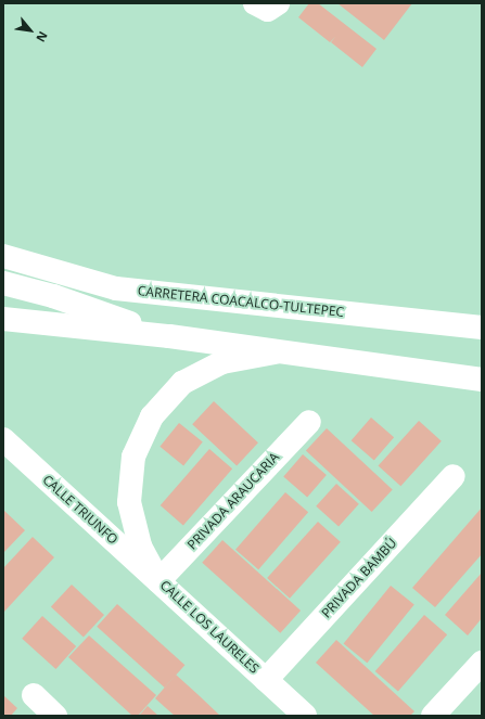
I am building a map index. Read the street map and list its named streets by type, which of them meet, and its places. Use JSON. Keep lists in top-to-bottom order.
{
  "streets": {
    "street": [
      "CARRETERA COACALCO-TULTEPEC",
      "PRIVADA ARAUCARIA",
      "CALLE TRIUNFO",
      "PRIVADA BAMBÚ",
      "CALLE LOS LAURELES"
    ]
  },
  "crossings": [
    ["PRIVADA ARAUCARIA", "CALLE TRIUNFO"],
    ["PRIVADA ARAUCARIA", "CALLE LOS LAURELES"],
    ["CALLE TRIUNFO", "CALLE LOS LAURELES"],
    ["PRIVADA BAMBÚ", "CALLE LOS LAURELES"]
  ],
  "north": "bottom right"
}
